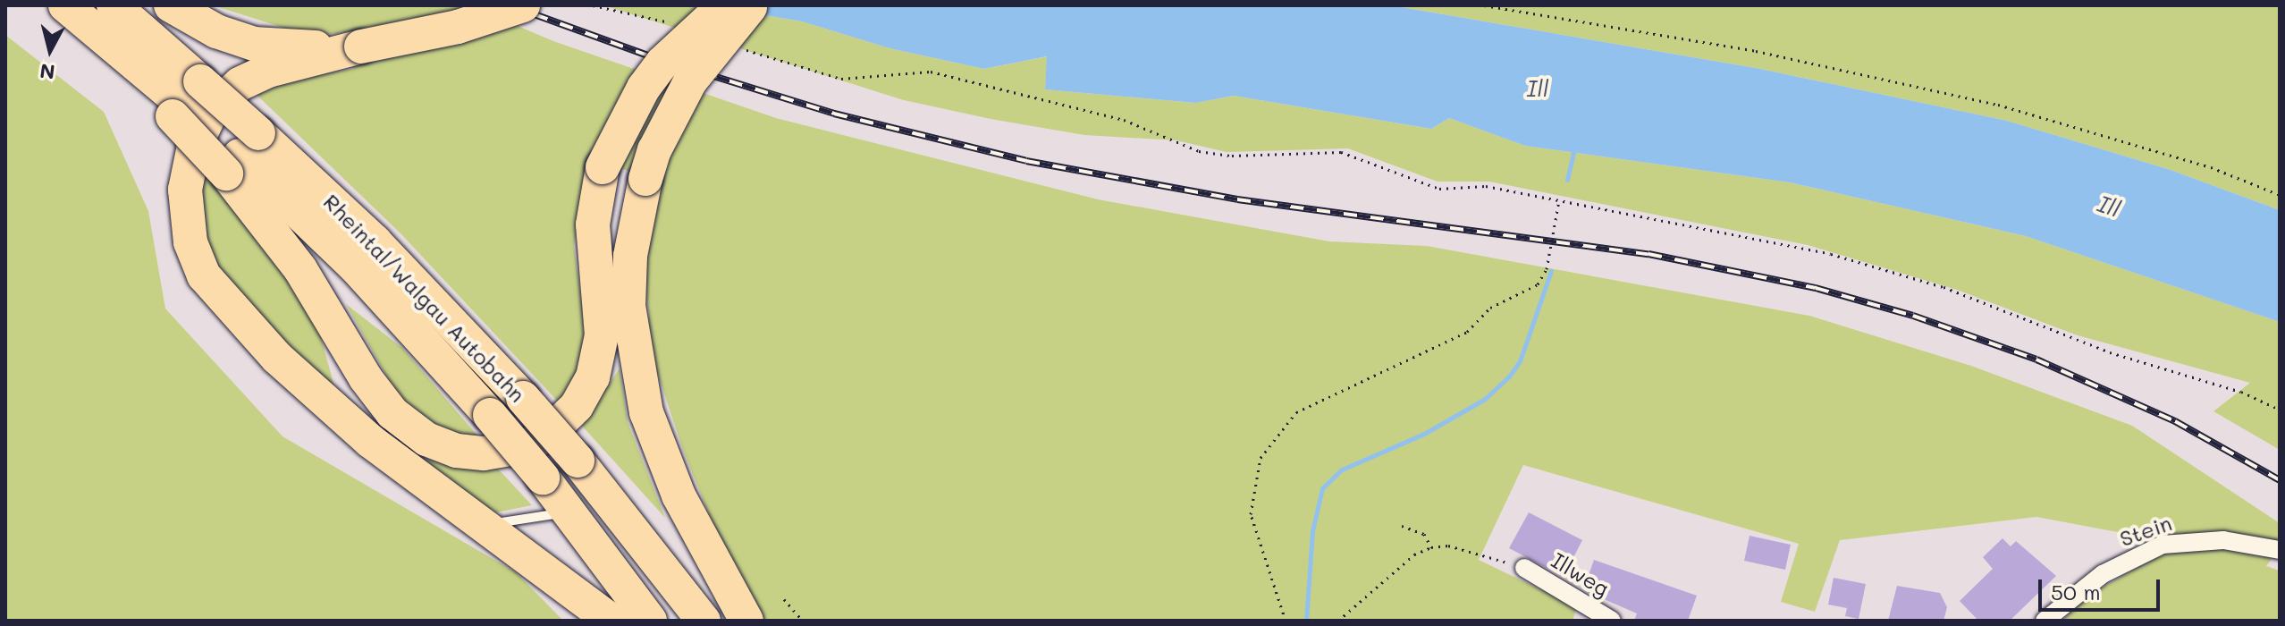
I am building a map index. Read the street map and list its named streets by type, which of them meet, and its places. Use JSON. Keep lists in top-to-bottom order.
{
  "streets": {
    "highway": ["Rheintal/Walgau Autobahn"],
    "street": ["Stein", "Illweg"]
  },
  "water": ["Ill"],
  "scale_bar": "50 m",
  "north": "bottom"
}
